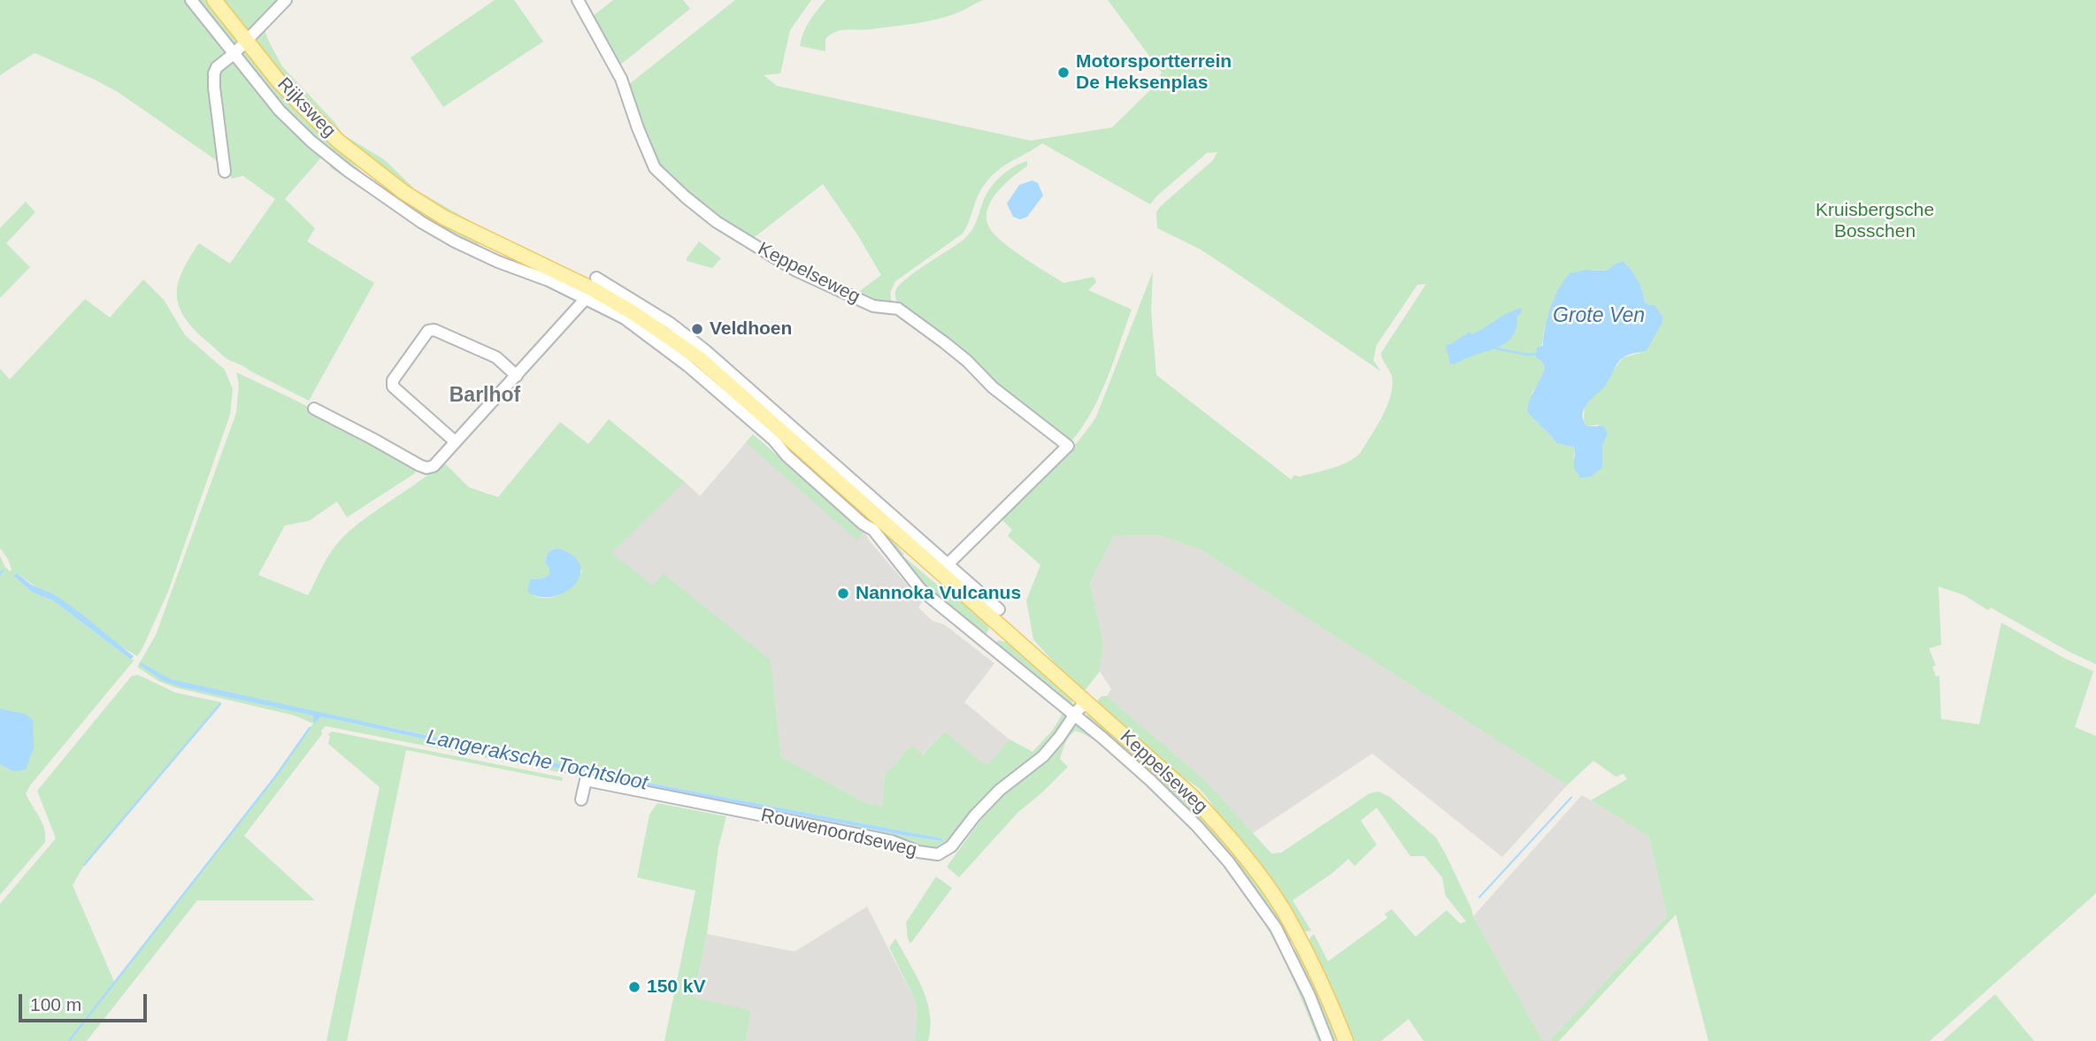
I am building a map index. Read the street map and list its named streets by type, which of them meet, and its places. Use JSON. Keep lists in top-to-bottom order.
{
  "streets": {
    "main road": ["Rijksweg", "Keppelseweg"],
    "street": ["Rouwenoordseweg"]
  },
  "crossings": [
    ["Rijksweg", "Keppelseweg"],
    ["Keppelseweg", "Rouwenoordseweg"]
  ],
  "districts": ["Barlhof"],
  "water": ["Grote Ven", "Langeraksche Tochtsloot"],
  "parks": ["Kruisbergsche Bosschen"],
  "places": [
    "Motorsportterrein De Heksenplas",
    "Veldhoen",
    "Nannoka Vulcanus",
    "150 kV"
  ],
  "scale_bar": "100 m"
}
